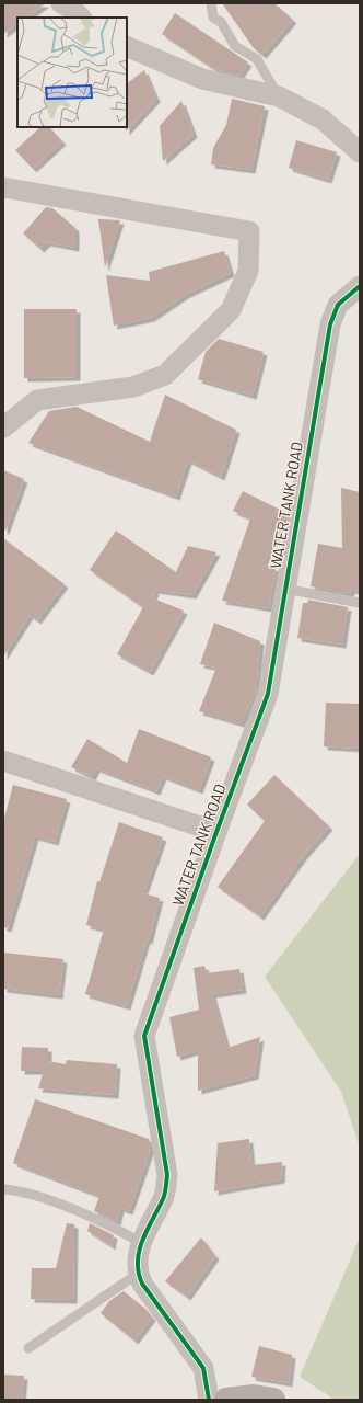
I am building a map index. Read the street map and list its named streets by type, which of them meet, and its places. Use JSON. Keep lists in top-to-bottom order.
{
  "streets": {
    "street": ["WATER TANK ROAD"]
  }
}
